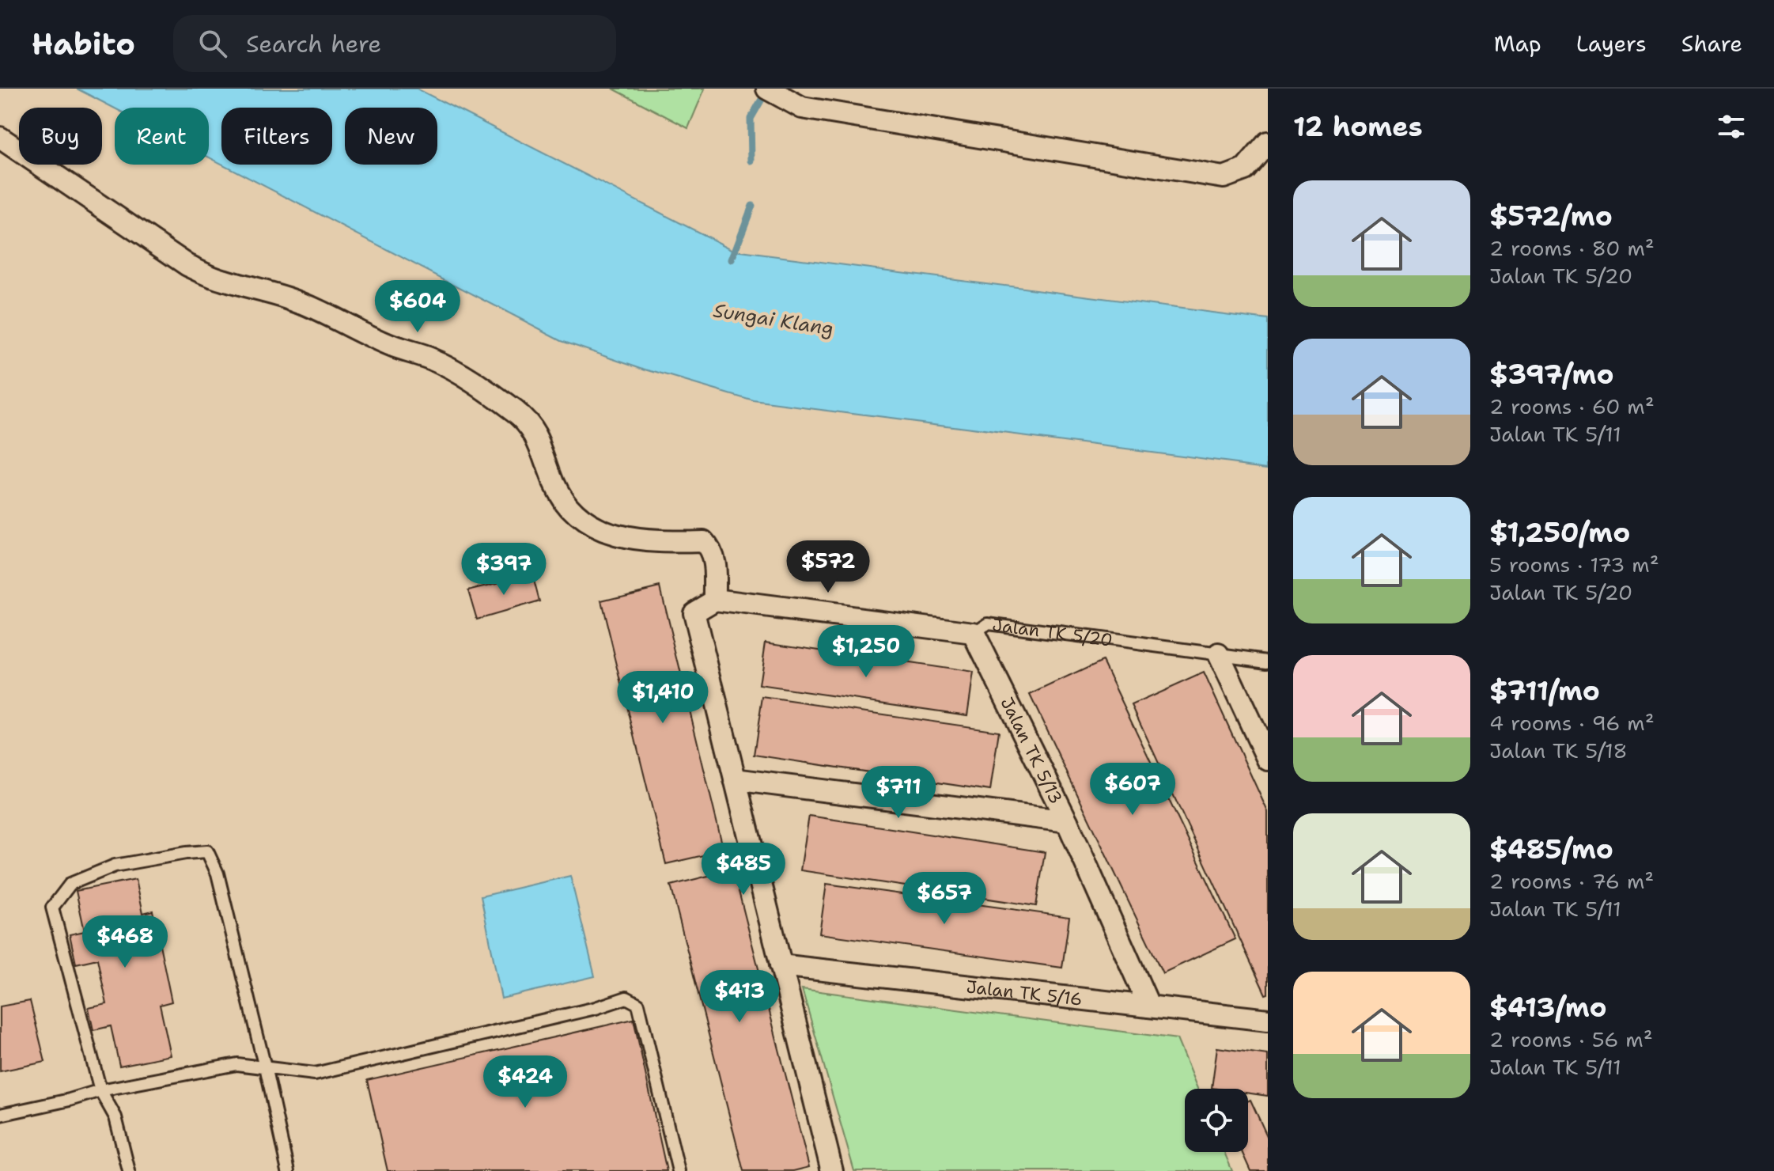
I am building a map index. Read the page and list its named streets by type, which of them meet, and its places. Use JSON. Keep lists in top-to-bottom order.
{
  "streets": {
    "street": ["Jalan TK 5/20", "Jalan TK 5/13", "Jalan TK 5/16"]
  },
  "crossings": [
    ["Jalan TK 5/20", "Jalan TK 5/13"],
    ["Jalan TK 5/13", "Jalan TK 5/16"]
  ],
  "water": ["Sungai Klang"],
  "page": {
    "header": "Habito",
    "search": "Search here",
    "nav": ["Map", "Layers", "Share"],
    "heading": "12 homes",
    "chip": [
      "Buy",
      "Rent",
      "Filters",
      "New"
    ],
    "list": [
      {
        "name": "$572/mo",
        "note": "2 rooms · 80 m² · Jalan TK 5/20"
      },
      {
        "name": "$397/mo",
        "note": "2 rooms · 60 m² · Jalan TK 5/11"
      },
      {
        "name": "$1,250/mo",
        "note": "5 rooms · 173 m² · Jalan TK 5/20"
      },
      {
        "name": "$711/mo",
        "note": "4 rooms · 96 m² · Jalan TK 5/18"
      },
      {
        "name": "$485/mo",
        "note": "2 rooms · 76 m² · Jalan TK 5/11"
      },
      {
        "name": "$413/mo",
        "note": "2 rooms · 56 m² · Jalan TK 5/11"
      }
    ],
    "price": [
      "$604",
      "$572",
      "$397",
      "$1,250",
      "$1,410",
      "$607",
      "$711",
      "$485",
      "$657",
      "$468",
      "$413",
      "$424"
    ]
  }
}
